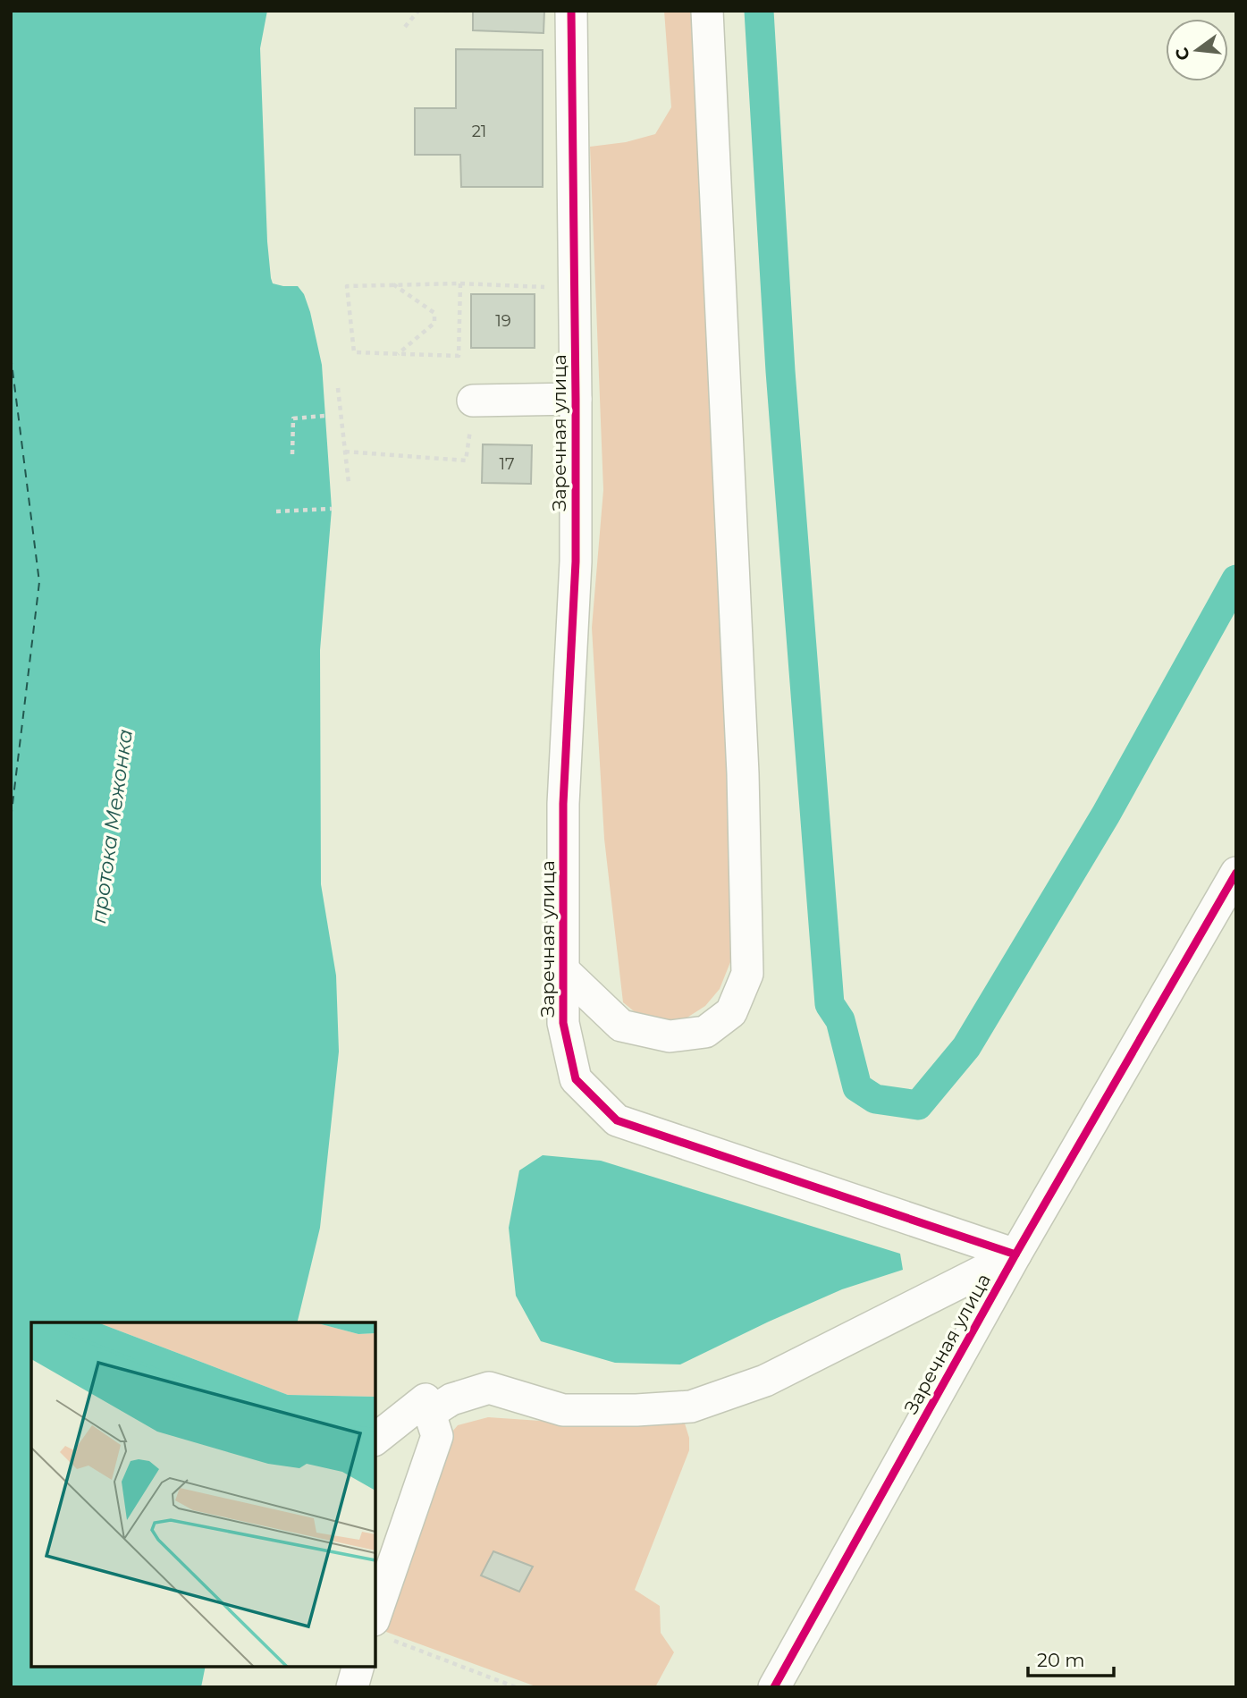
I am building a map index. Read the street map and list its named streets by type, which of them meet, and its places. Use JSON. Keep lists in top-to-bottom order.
{
  "streets": {
    "street": ["Заречная улица"]
  },
  "water": ["протока Межонка"],
  "house_numbers": ["21", "19", "17"],
  "scale_bar": "20 m",
  "north": "left"
}
